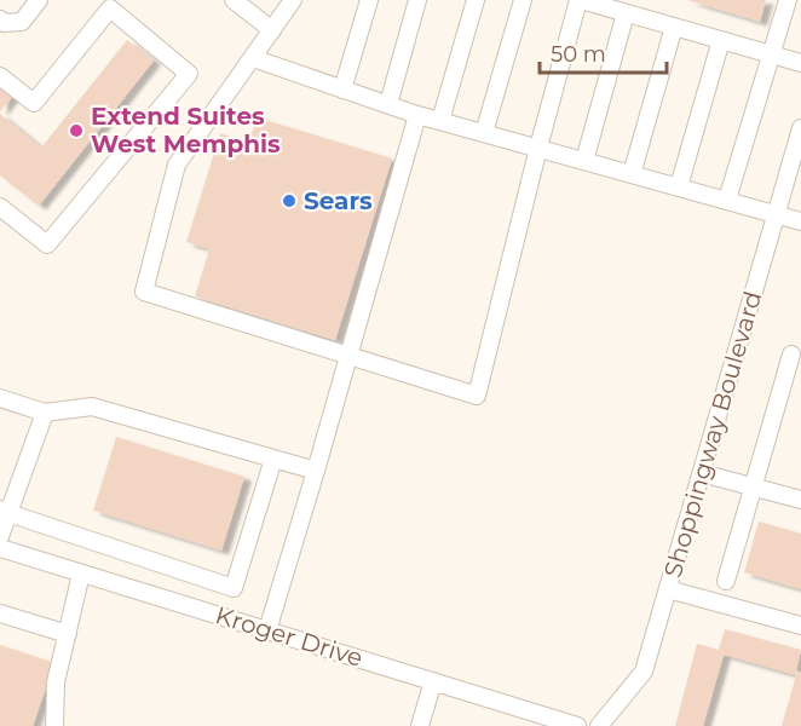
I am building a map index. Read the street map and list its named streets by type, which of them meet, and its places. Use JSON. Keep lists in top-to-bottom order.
{
  "streets": {
    "street": ["Shoppingway Boulevard", "Kroger Drive"]
  },
  "places": ["Extend Suites West Memphis", "Sears"],
  "scale_bar": "50 m"
}
